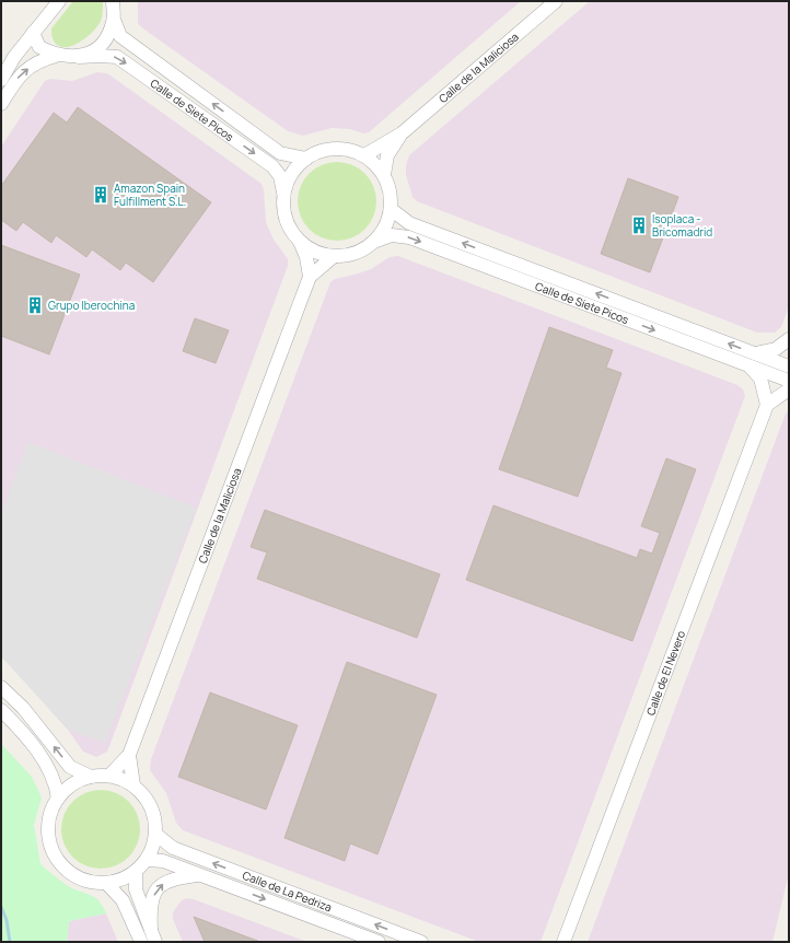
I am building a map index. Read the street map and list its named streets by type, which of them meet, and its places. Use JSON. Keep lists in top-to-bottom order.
{
  "streets": {
    "street": [
      "Calle de la Maliciosa",
      "Calle de Siete Picos",
      "Calle de El Nevero",
      "Calle de La Pedriza"
    ]
  },
  "crossings": [
    ["Calle de la Maliciosa", "Calle de Siete Picos"],
    ["Calle de la Maliciosa", "Calle de La Pedriza"]
  ],
  "places": {
    "building": ["Amazon Spain Fulfillment S.L.", "Isoplaca - Bricomadrid", "Grupo Iberochina"]
  }
}
